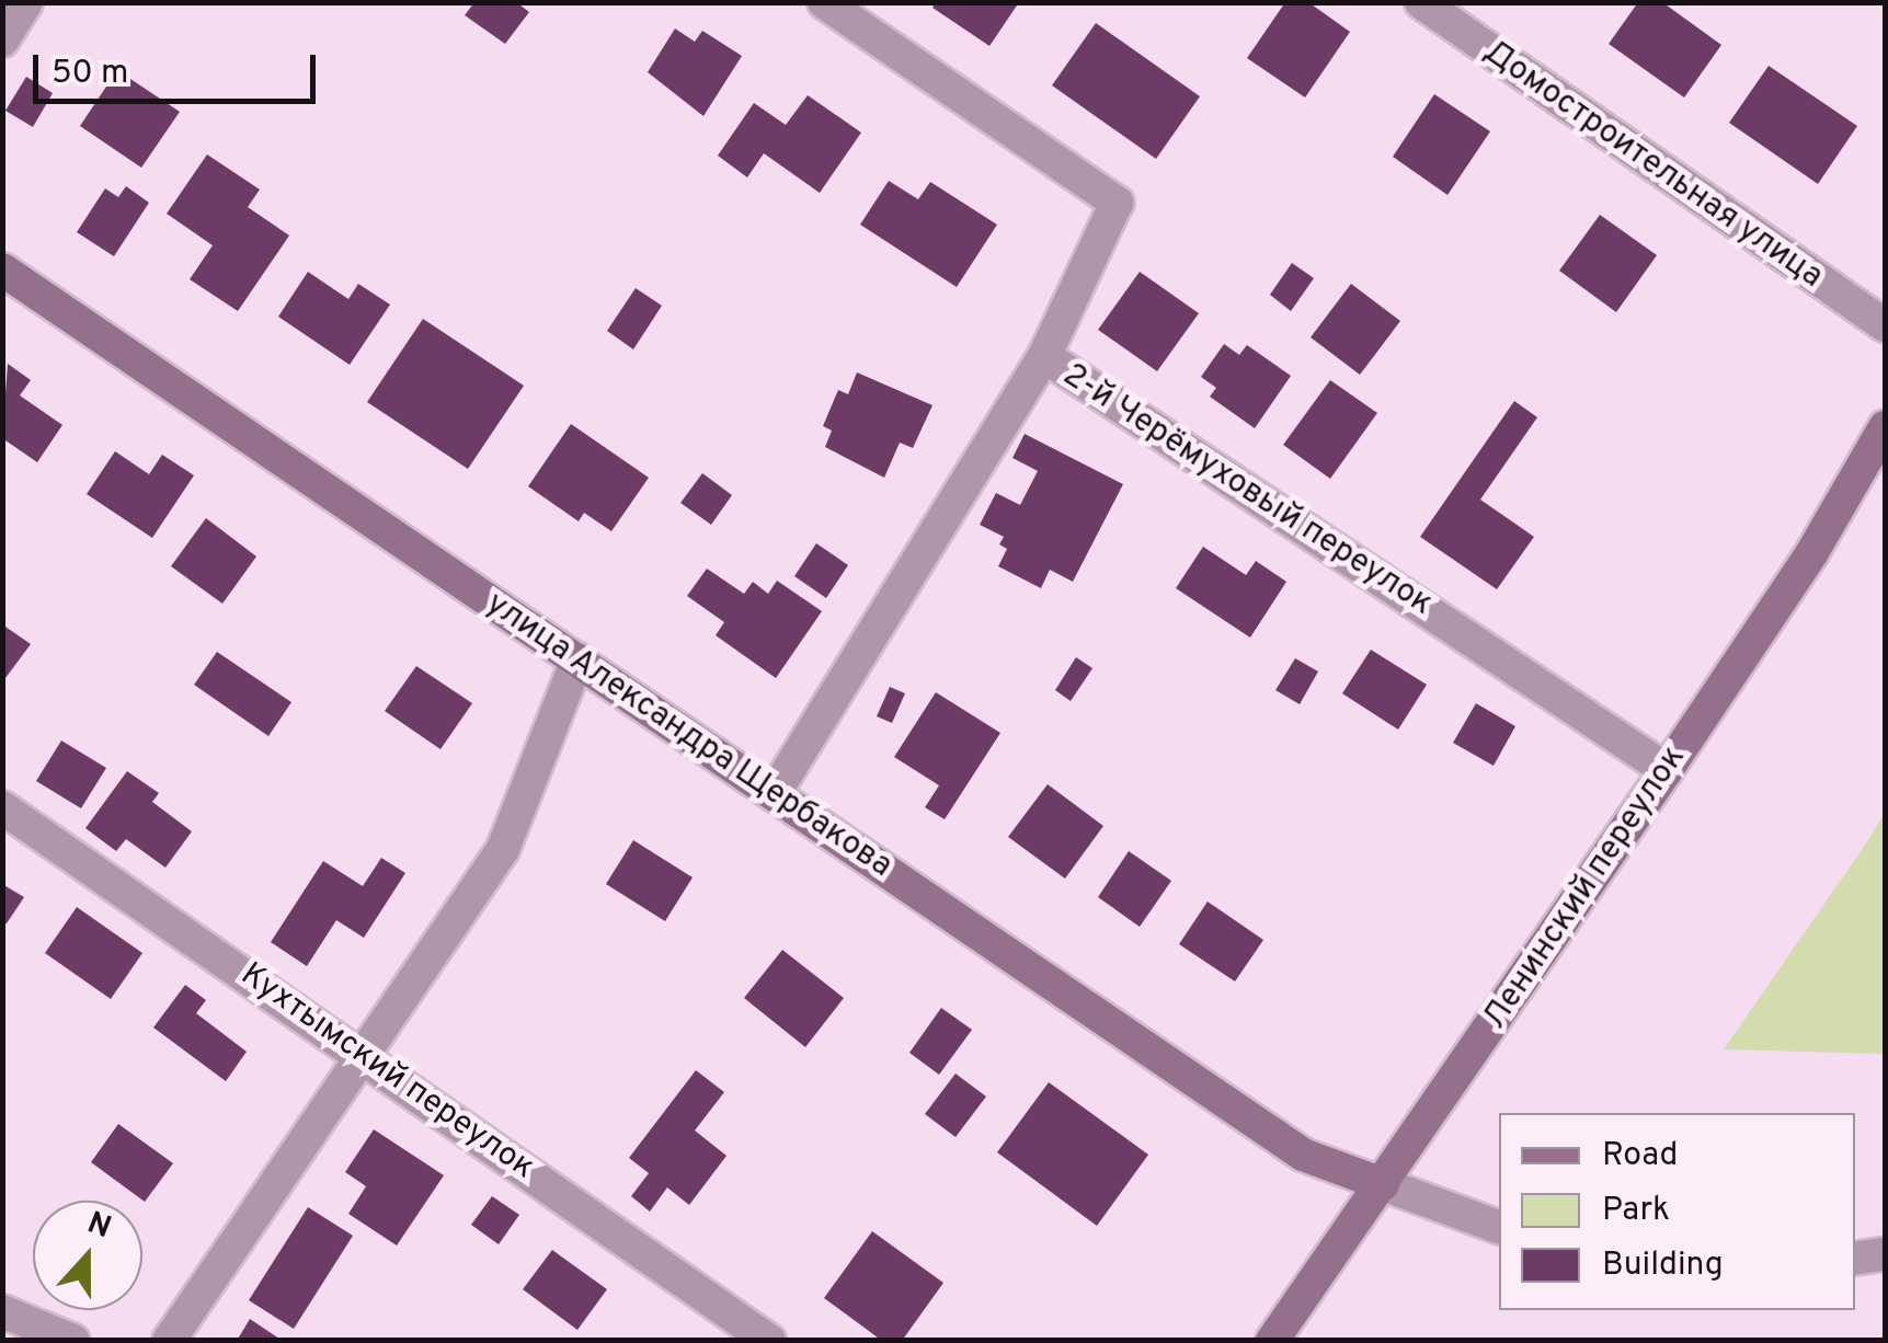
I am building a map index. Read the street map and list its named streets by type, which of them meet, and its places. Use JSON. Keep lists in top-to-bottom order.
{
  "streets": {
    "street": [
      "Домостроительная улица",
      "2-й Черёмуховый переулок",
      "улица Александра Щербакова",
      "Ленинский переулок",
      "Кухтымский переулок"
    ]
  },
  "crossings": [
    ["2-й Черёмуховый переулок", "Ленинский переулок"],
    ["улица Александра Щербакова", "Ленинский переулок"]
  ],
  "legend": ["Road", "Park", "Building"],
  "scale_bar": "50 m",
  "north": "top"
}
